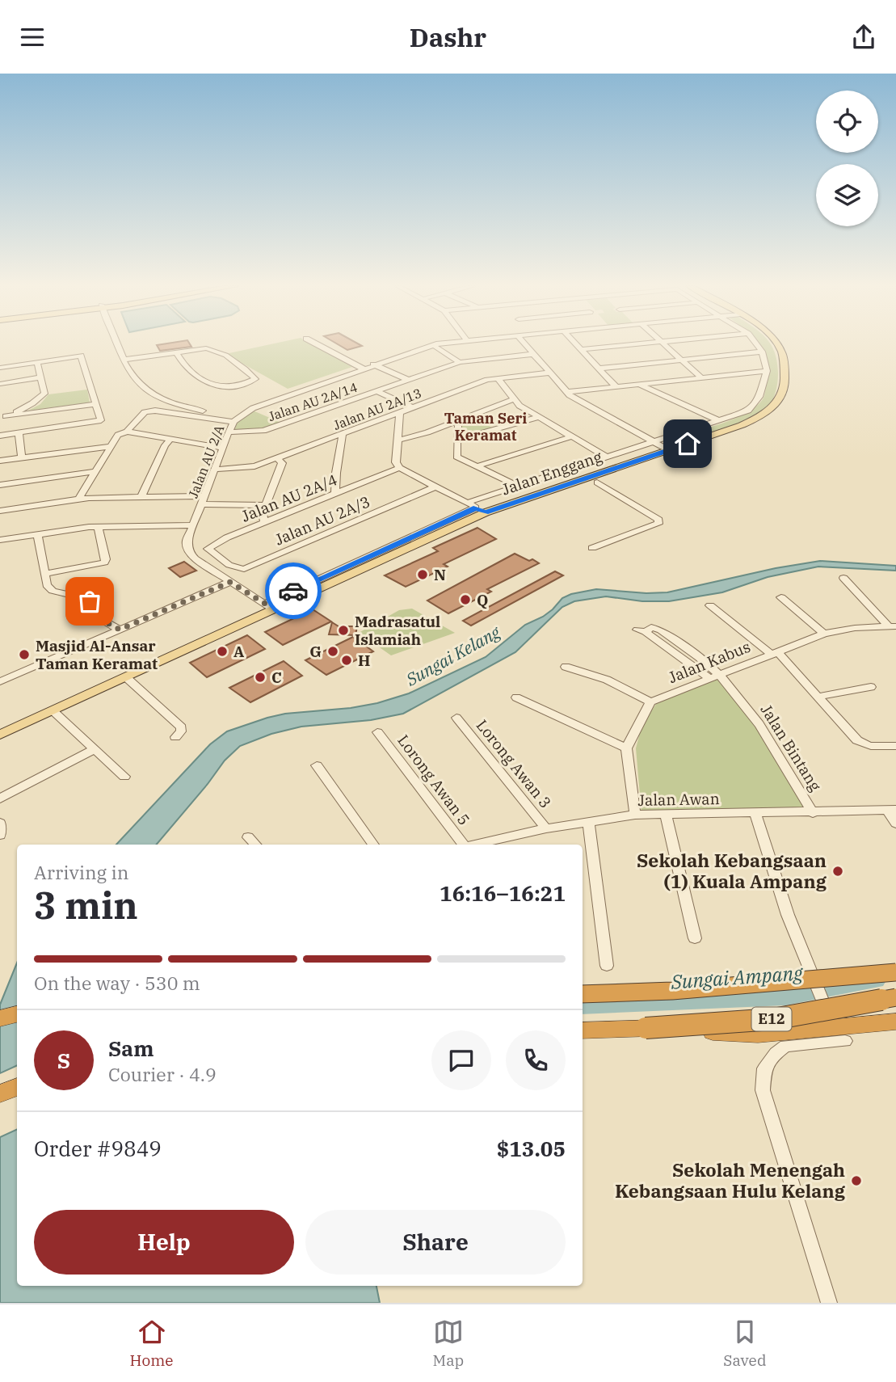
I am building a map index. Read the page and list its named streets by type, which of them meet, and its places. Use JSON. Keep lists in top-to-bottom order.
{
  "streets": {
    "highway": ["E12"],
    "main road": ["Jalan Enggang"],
    "street": [
      "Jalan AU 2A/14",
      "Jalan AU 2A/13",
      "Jalan AU 2/A",
      "Jalan AU 2A/4",
      "Jalan AU 2A/3",
      "Jalan Kabus",
      "Jalan Bintang",
      "Lorong Awan 3",
      "Lorong Awan 5",
      "Jalan Awan"
    ]
  },
  "crossings": [
    ["Jalan AU 2A/14", "Jalan AU 2/A"],
    ["Jalan AU 2A/13", "Jalan AU 2/A"],
    ["Jalan AU 2/A", "Jalan Enggang"],
    ["Jalan AU 2A/4", "Jalan AU 2A/3"],
    ["Jalan Kabus", "Jalan Bintang"],
    ["Jalan Bintang", "Jalan Awan"],
    ["Lorong Awan 3", "Jalan Awan"]
  ],
  "districts": ["Taman Seri Keramat"],
  "water": ["Sungai Kelang", "Sungai Ampang"],
  "places": [
    "N",
    "Q",
    "Madrasatul Islamiah",
    "A",
    "G",
    "Masjid Al-Ansar Taman Keramat",
    "H",
    "C",
    "Sekolah Kebangsaan (1) Kuala Ampang",
    "Sekolah Menengah Kebangsaan Hulu Kelang"
  ],
  "page": {
    "header": "Dashr",
    "heading": ["3 min", "Arriving in", "16:16–16:21"],
    "panel": [
      "Sam",
      "Courier · 4.9",
      "Order #9849",
      "$13.05"
    ],
    "bar": "On the way · 530 m",
    "round": "S",
    "buttons": ["Help", "Share"],
    "tabs": ["Home", "Map", "Saved"]
  }
}
